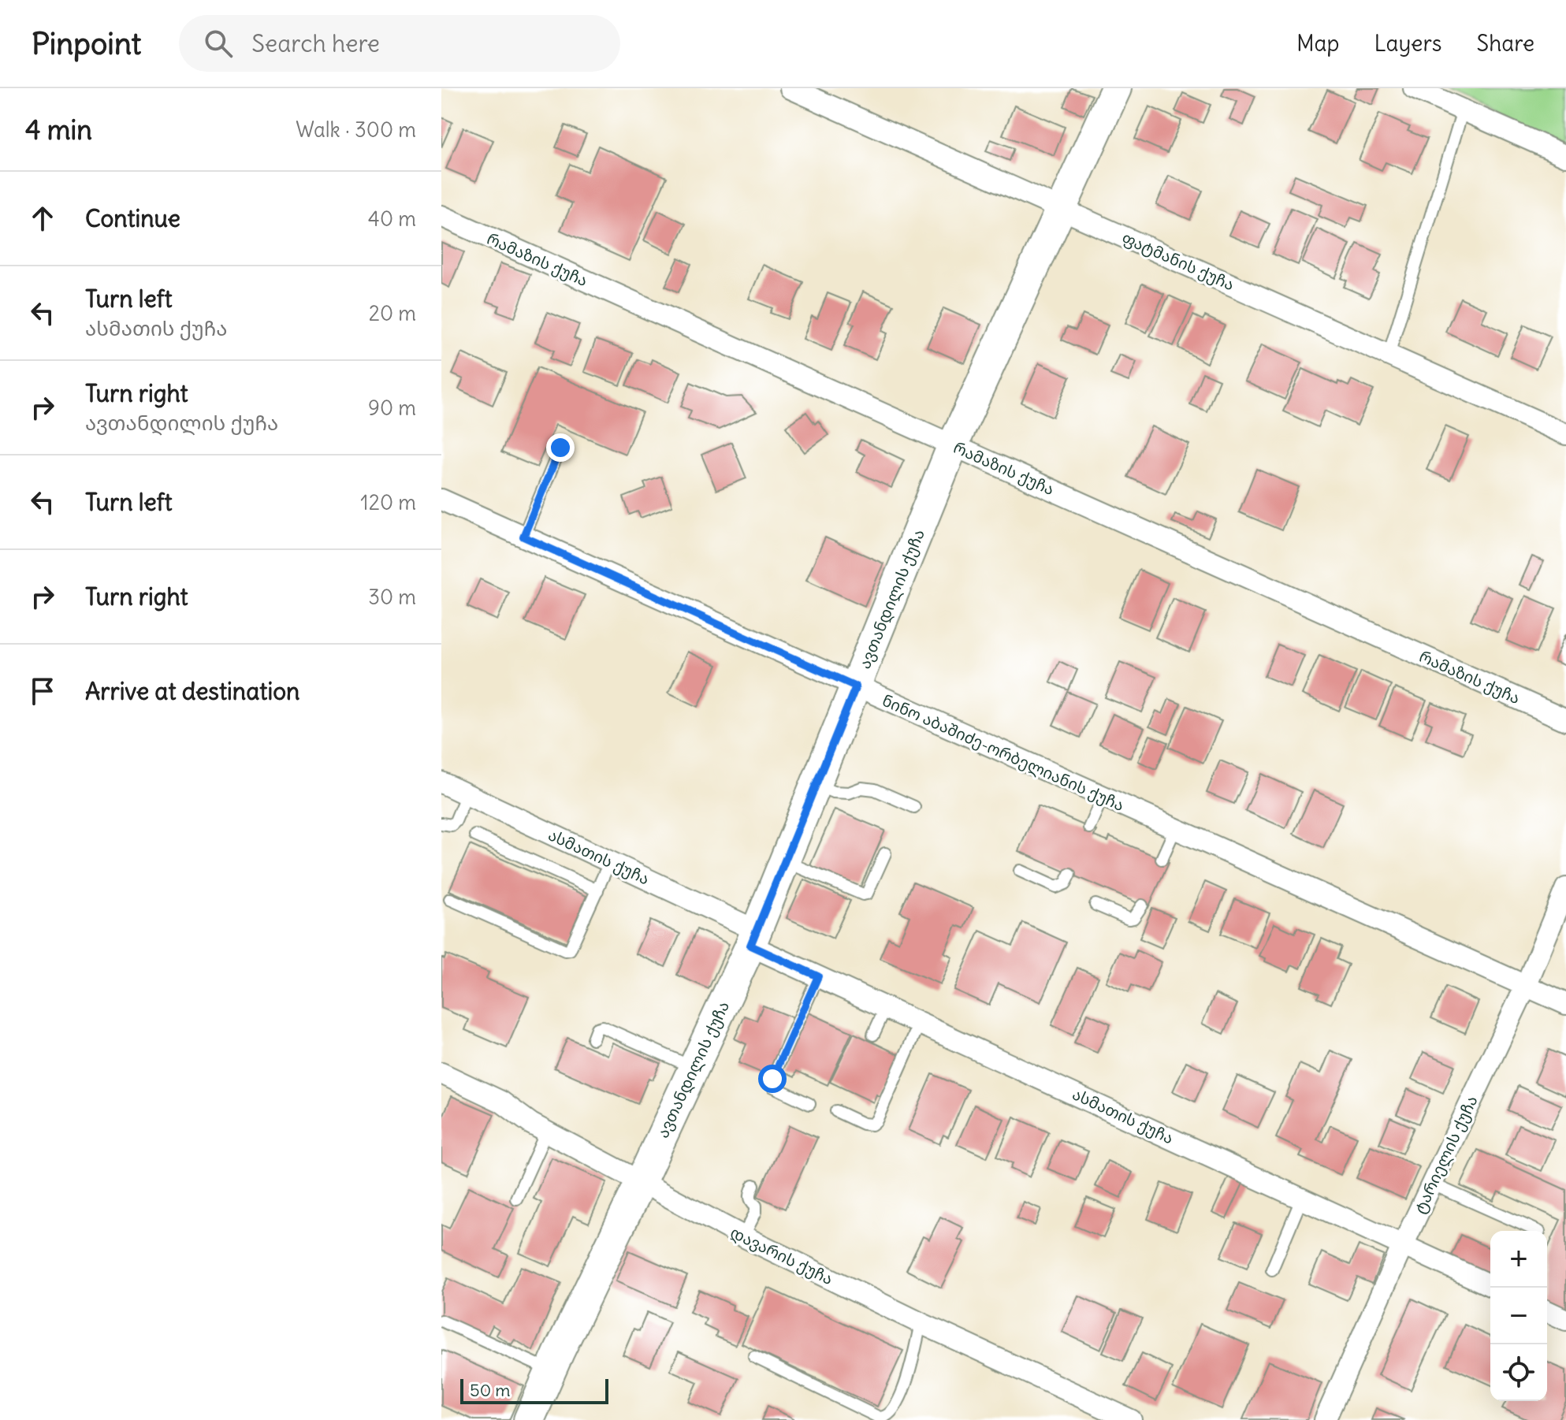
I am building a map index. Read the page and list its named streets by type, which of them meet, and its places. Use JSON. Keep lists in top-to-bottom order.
{
  "streets": {
    "street": [
      "რამაზის ქუჩა",
      "ფატმანის ქუჩა",
      "ავთანდილის ქუჩა",
      "ნინო აბაშიძე-ორბელიანის ქუჩა",
      "ასმათის ქუჩა",
      "ტარიელის ქუჩა",
      "დავარის ქუჩა"
    ]
  },
  "crossings": [
    ["რამაზის ქუჩა", "ავთანდილის ქუჩა"],
    ["ფატმანის ქუჩა", "ავთანდილის ქუჩა"],
    ["ავთანდილის ქუჩა", "ნინო აბაშიძე-ორბელიანის ქუჩა"],
    ["ავთანდილის ქუჩა", "ასმათის ქუჩა"],
    ["ავთანდილის ქუჩა", "დავარის ქუჩა"],
    ["ნინო აბაშიძე-ორბელიანის ქუჩა", "ტარიელის ქუჩა"],
    ["ასმათის ქუჩა", "ტარიელის ქუჩა"]
  ],
  "scale_bar": "50 m",
  "page": {
    "header": "Pinpoint",
    "search": "Search here",
    "nav": ["Map", "Layers", "Share"],
    "heading": ["4 min", "Walk · 300 m"],
    "list": [
      ["Continue", "40 m"],
      ["Turn left", "ასმათის ქუჩა", "20 m"],
      ["Turn right", "ავთანდილის ქუჩა", "90 m"],
      ["Turn left", "120 m"],
      ["Turn right", "30 m"],
      "Arrive at destination"
    ],
    "map_buttons": ["+", "−"],
    "scale": "50 m"
  }
}
